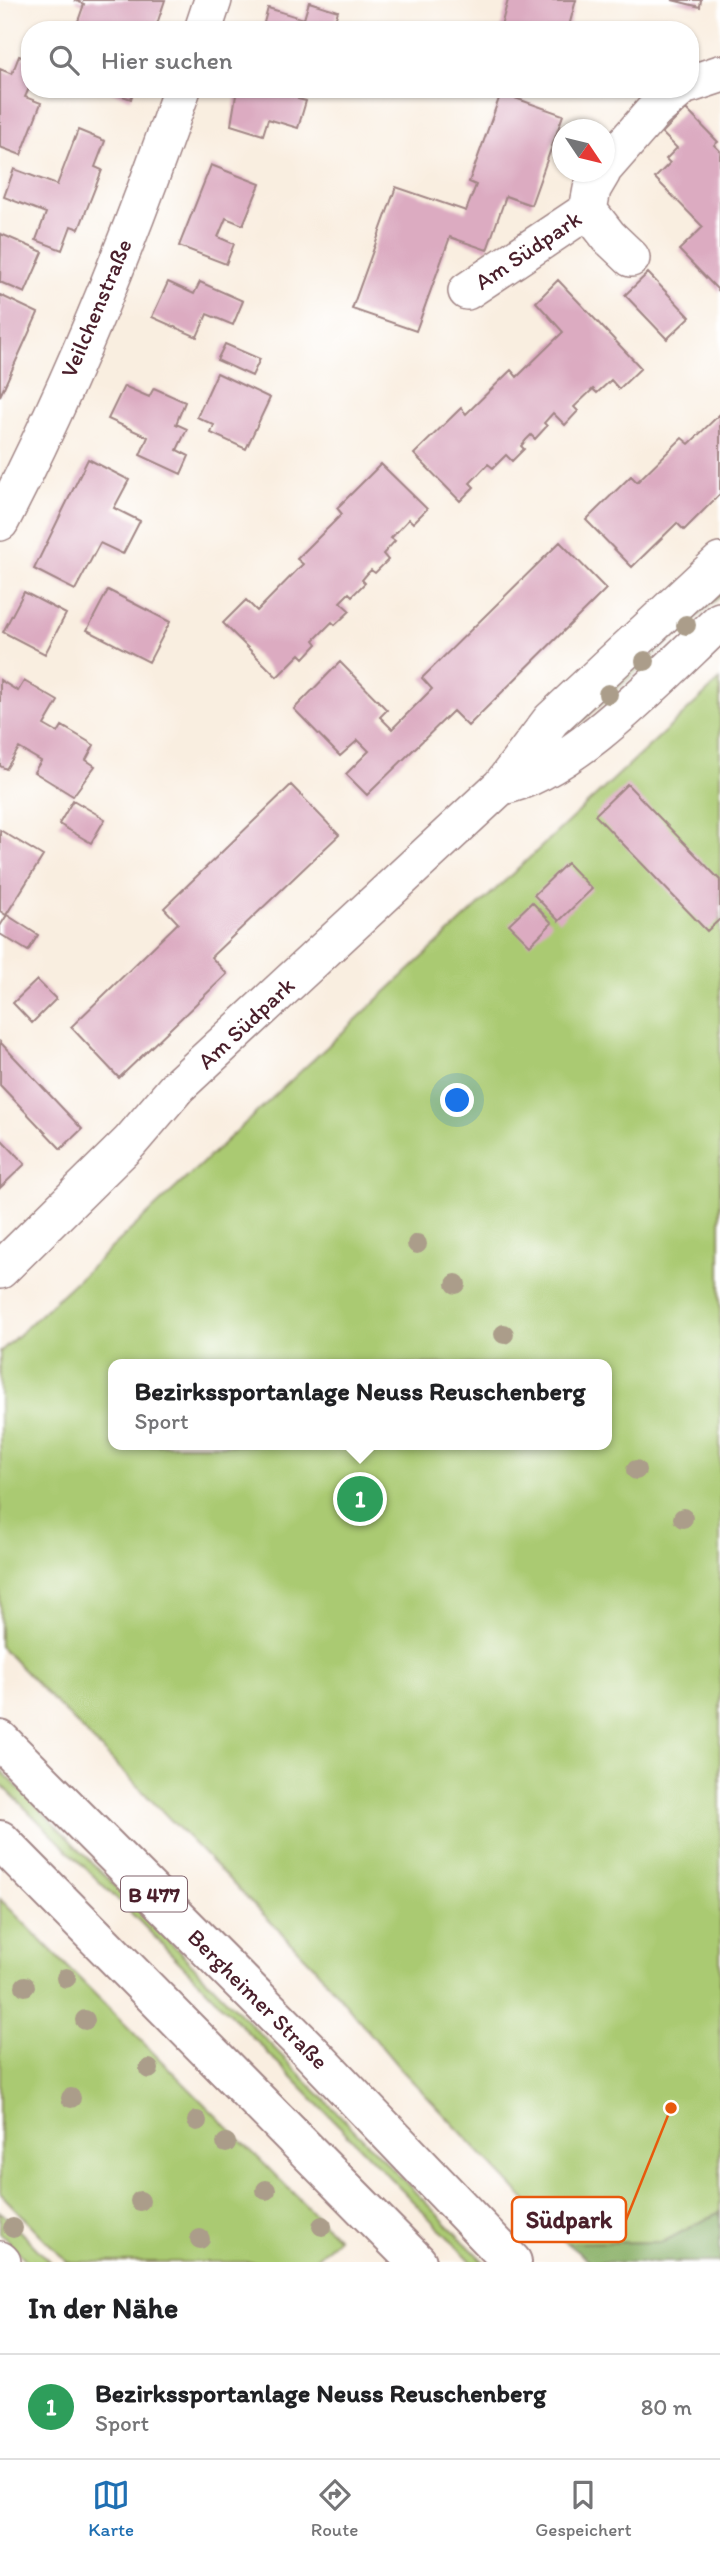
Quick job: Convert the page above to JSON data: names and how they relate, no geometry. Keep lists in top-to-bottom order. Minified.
{"streets":{"main road":["B 477","Bergheimer Straße"],"street":["Am Südpark","Veilchenstraße"]},"places":["Südpark"],"north":"bottom right","page":{"search":"Hier suchen","popup":["Bezirkssportanlage Neuss Reuschenberg","Sport"],"pins":"1","heading":"In der Nähe","list":[{"mark":"1","name":"Bezirkssportanlage Neuss Reuschenberg","note":"Sport","value":"80 m"}],"nav":["Karte","Route","Gespeichert"]}}
